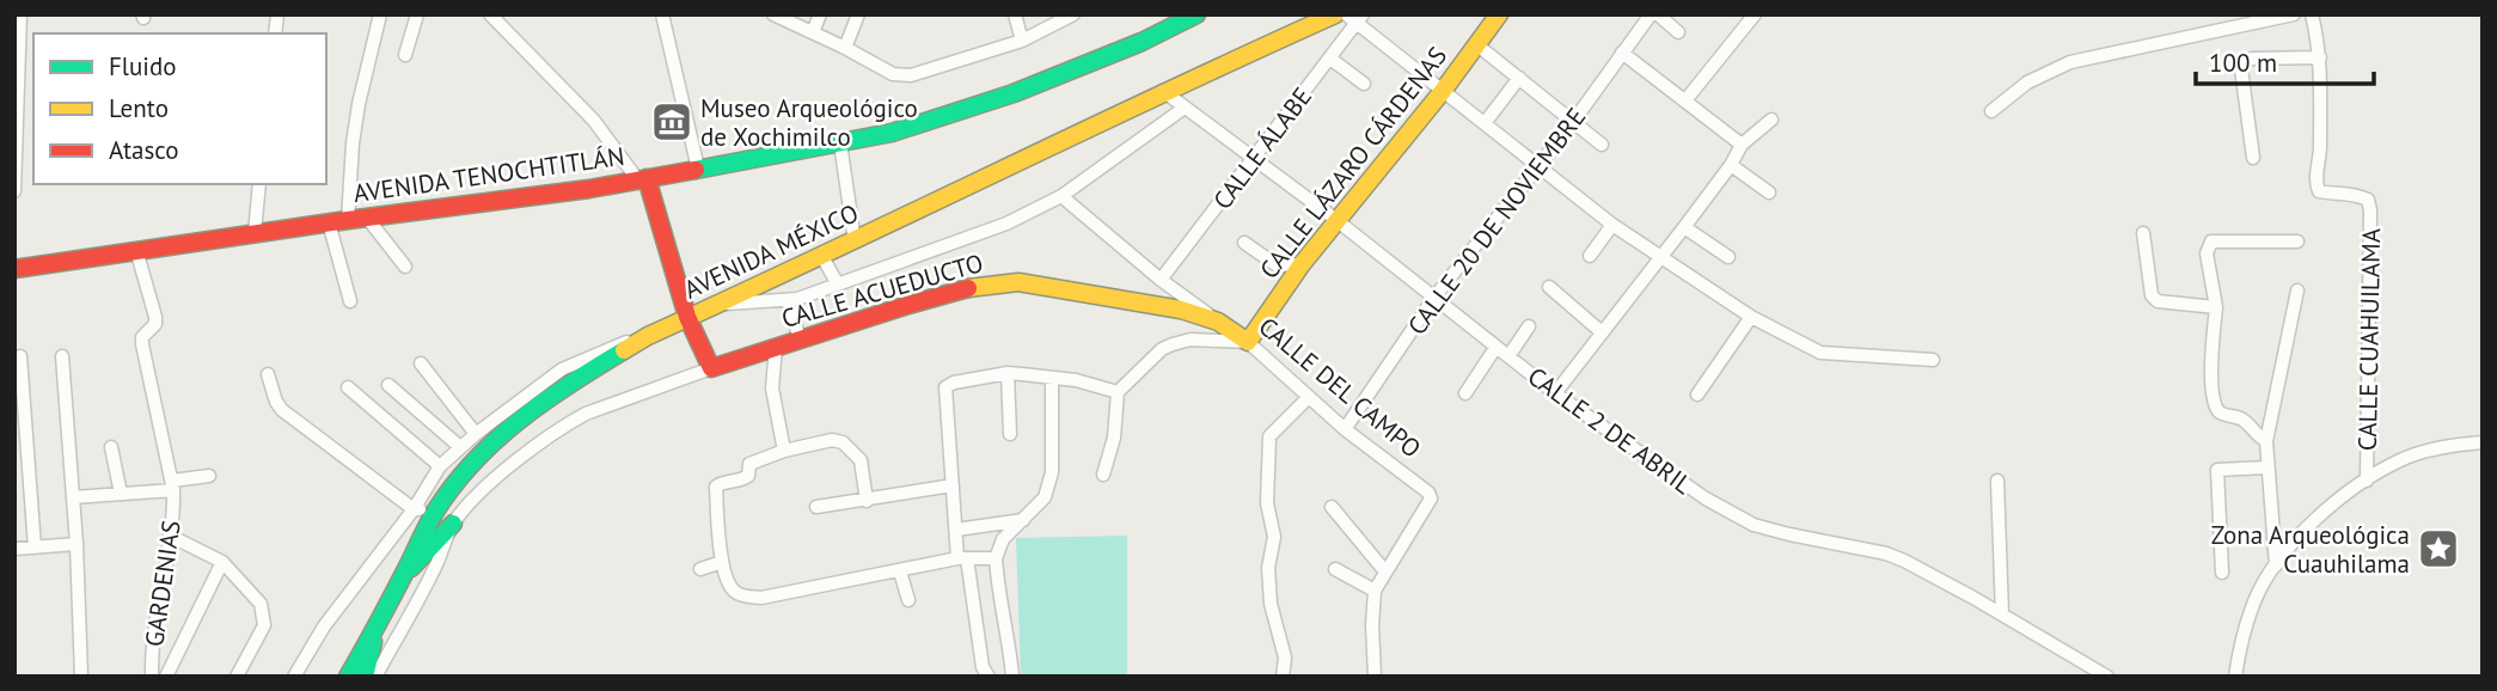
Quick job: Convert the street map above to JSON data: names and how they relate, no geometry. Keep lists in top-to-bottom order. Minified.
{"streets":{"main road":["CALLE LÁZARO CÁRDENAS","AVENIDA TENOCHTITLÁN","AVENIDA MÉXICO","CALLE ACUEDUCTO","CALLE DEL CAMPO"],"street":["CALLE ÁLABE","CALLE 20 DE NOVIEMBRE","CALLE CUAHUILAMA","CALLE 2 DE ABRIL","GARDENIAS"]},"crossings":[["CALLE ÁLABE","CALLE DEL CAMPO"],["CALLE ÁLABE","CALLE 2 DE ABRIL"],["CALLE LÁZARO CÁRDENAS","CALLE DEL CAMPO"],["CALLE LÁZARO CÁRDENAS","CALLE 2 DE ABRIL"],["AVENIDA TENOCHTITLÁN","GARDENIAS"],["CALLE 20 DE NOVIEMBRE","CALLE DEL CAMPO"],["CALLE 20 DE NOVIEMBRE","CALLE 2 DE ABRIL"],["AVENIDA MÉXICO","CALLE 2 DE ABRIL"],["CALLE ACUEDUCTO","CALLE DEL CAMPO"]],"places":{"museum":["Museo Arqueológico de Xochimilco"],"place":["Zona Arqueológica Cuauhilama"]},"legend":["Fluido","Lento","Atasco"],"scale_bar":"100 m"}
